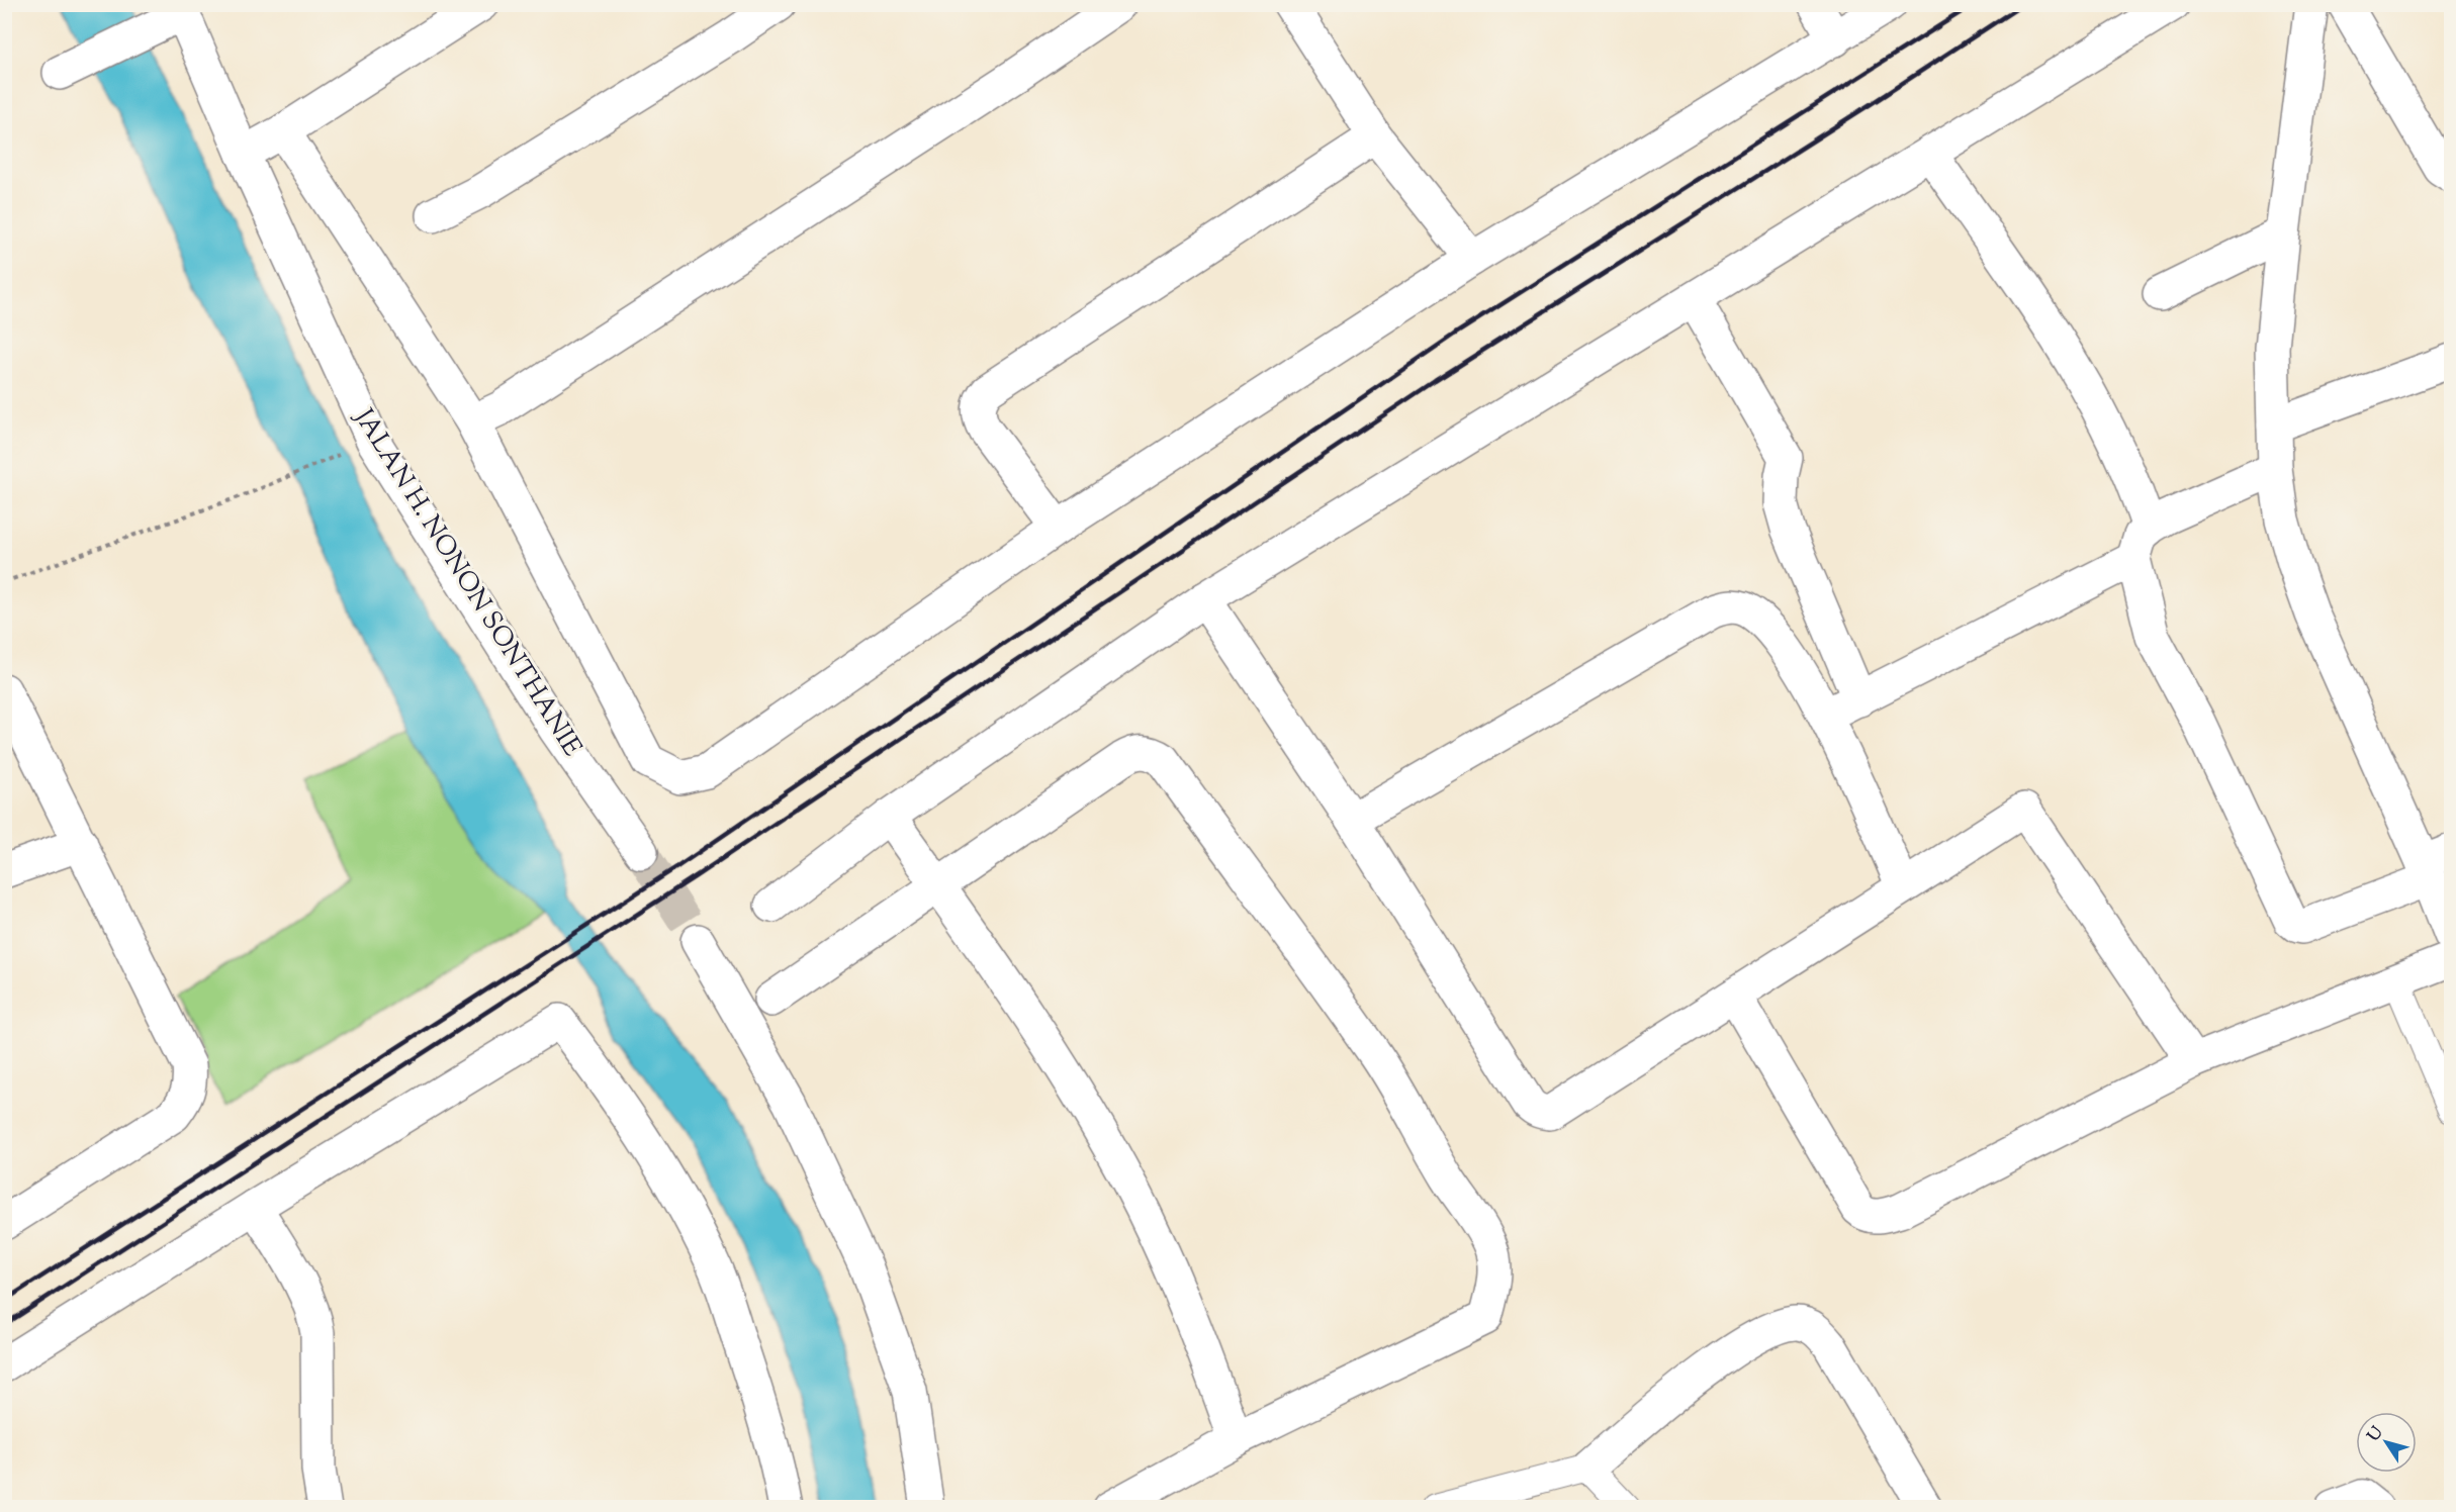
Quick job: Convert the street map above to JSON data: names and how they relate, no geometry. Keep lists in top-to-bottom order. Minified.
{"streets":{"street":["JALAN H. NONON SONTHANIE"]},"north":"top left"}
